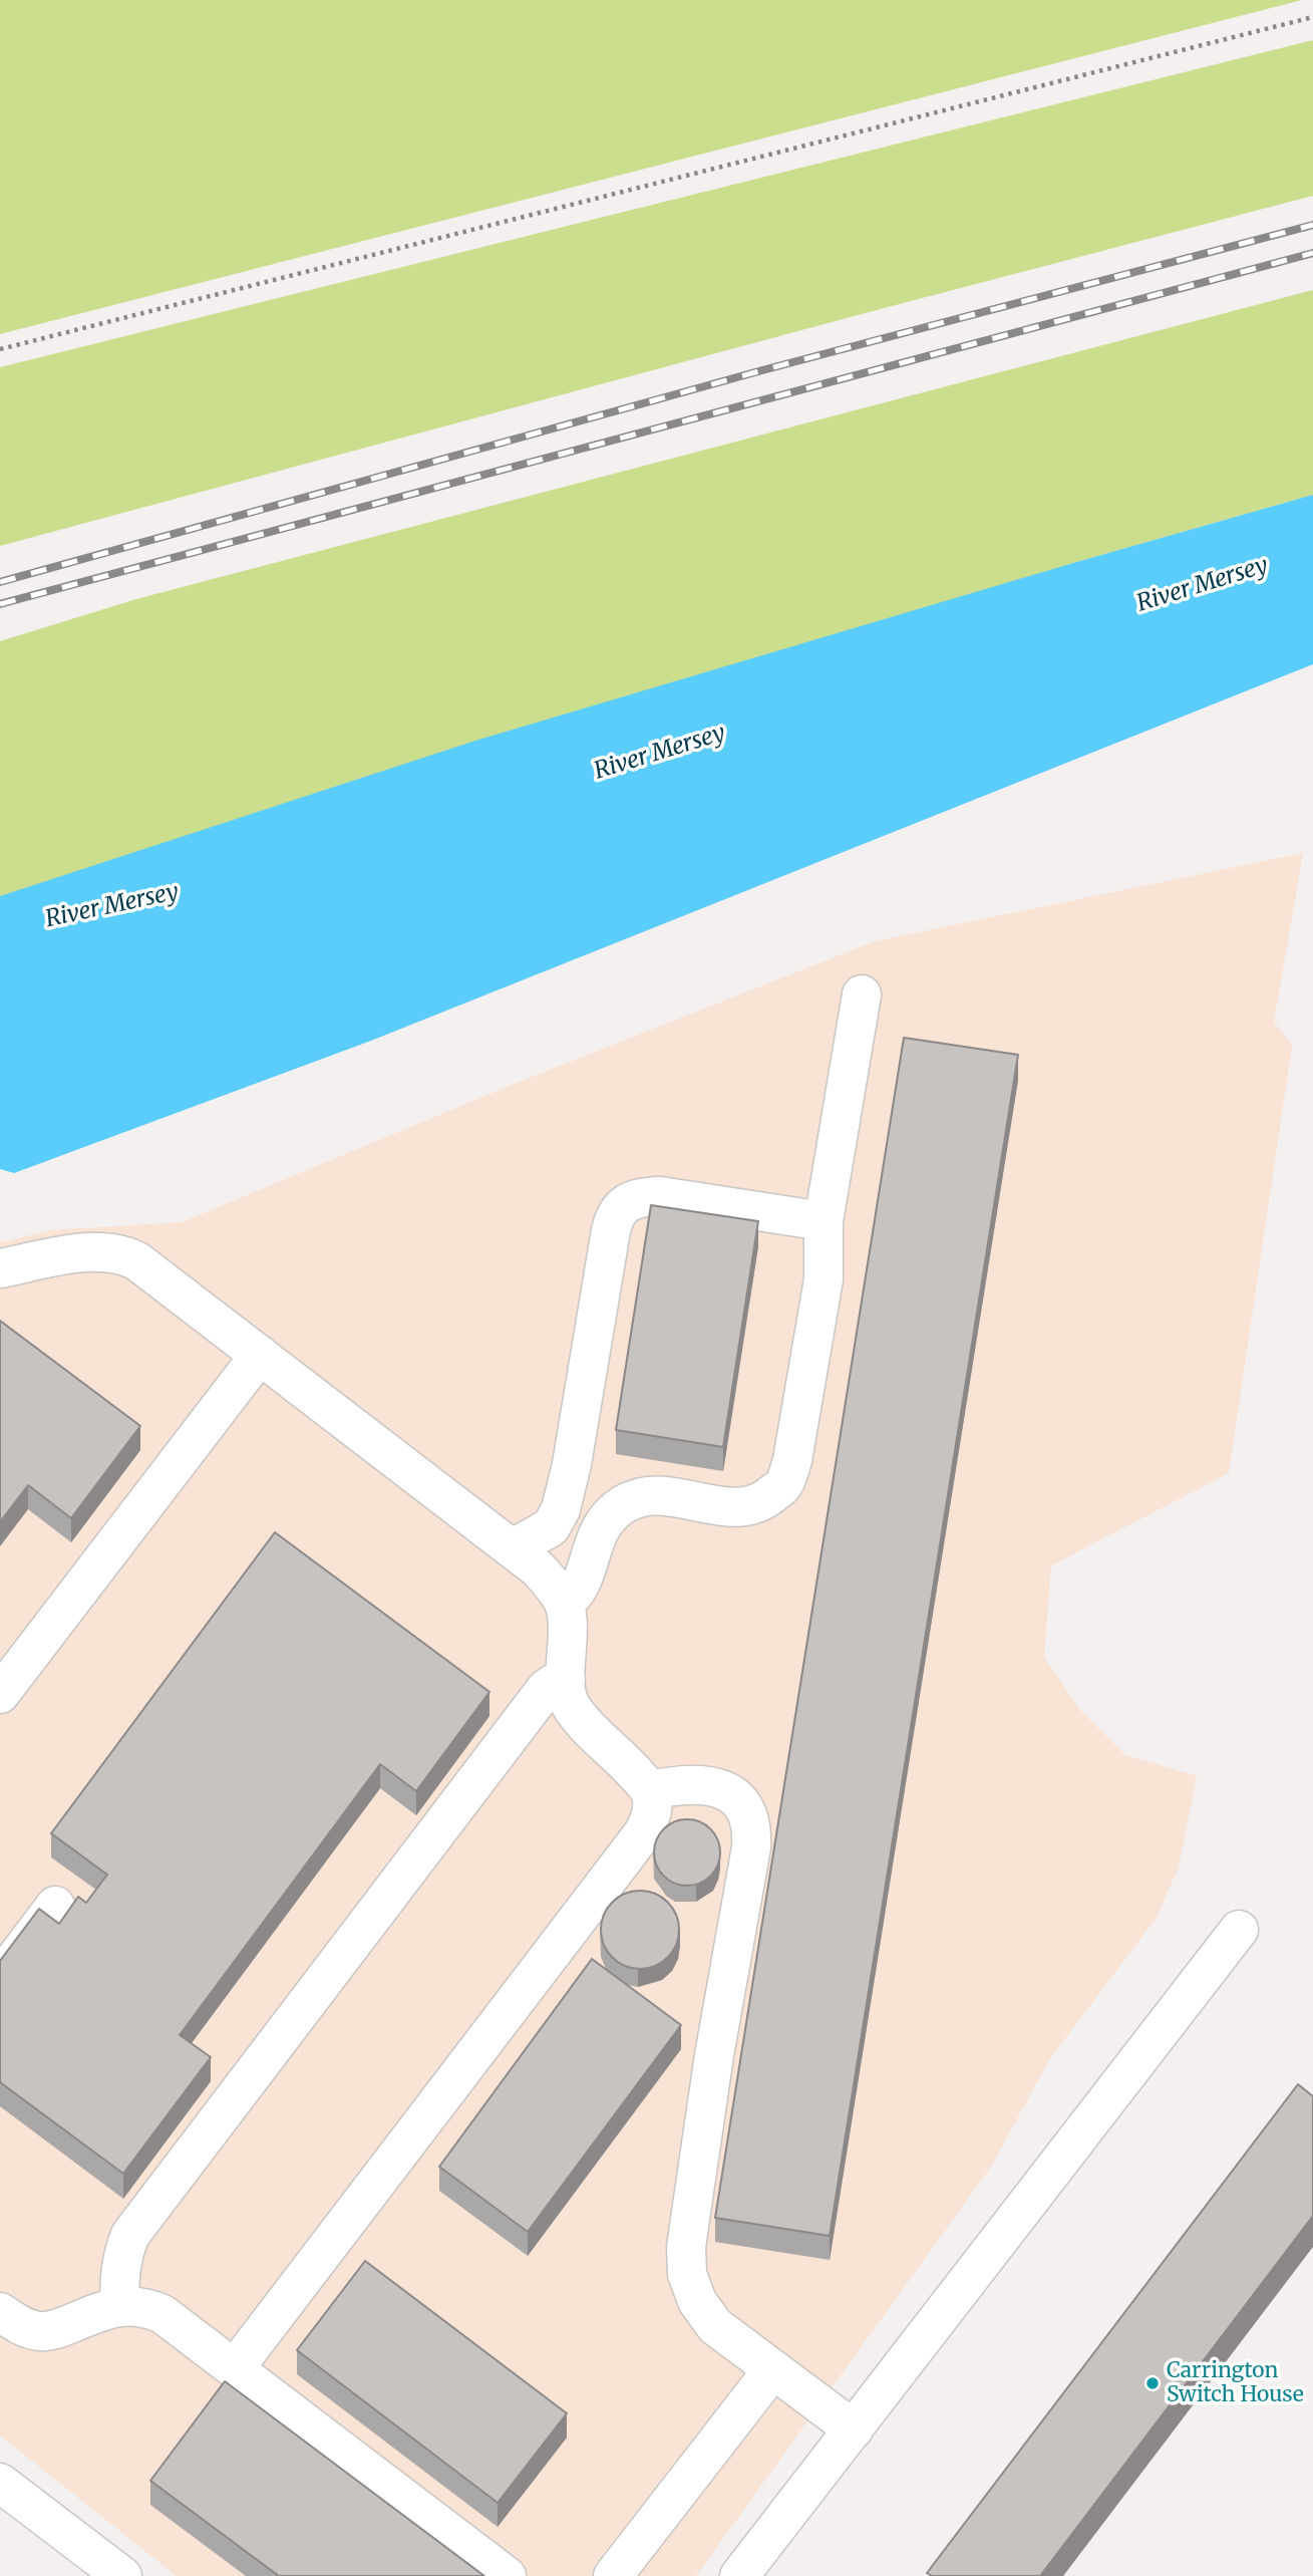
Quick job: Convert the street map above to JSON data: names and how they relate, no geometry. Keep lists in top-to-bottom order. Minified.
{"water":["River Mersey"],"places":["Carrington Switch House"]}
